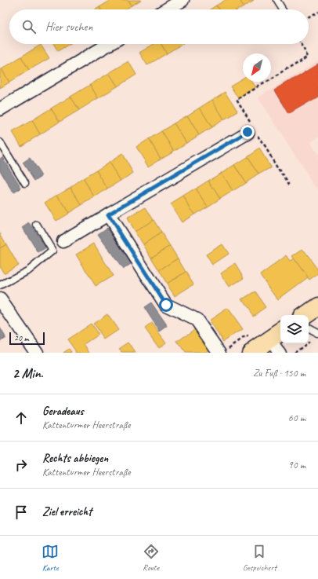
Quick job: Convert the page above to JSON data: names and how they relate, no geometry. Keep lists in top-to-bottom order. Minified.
{"scale_bar":"20 m","north":"bottom left","page":{"search":"Hier suchen","scale":"20 m","heading":["2 Min.","Zu Fuß · 150 m"],"list":[["Geradeaus","Kattenturmer Heerstraße","60 m"],["Rechts abbiegen","Kattenturmer Heerstraße","90 m"],"Ziel erreicht"],"nav":["Karte","Route","Gespeichert"]}}
